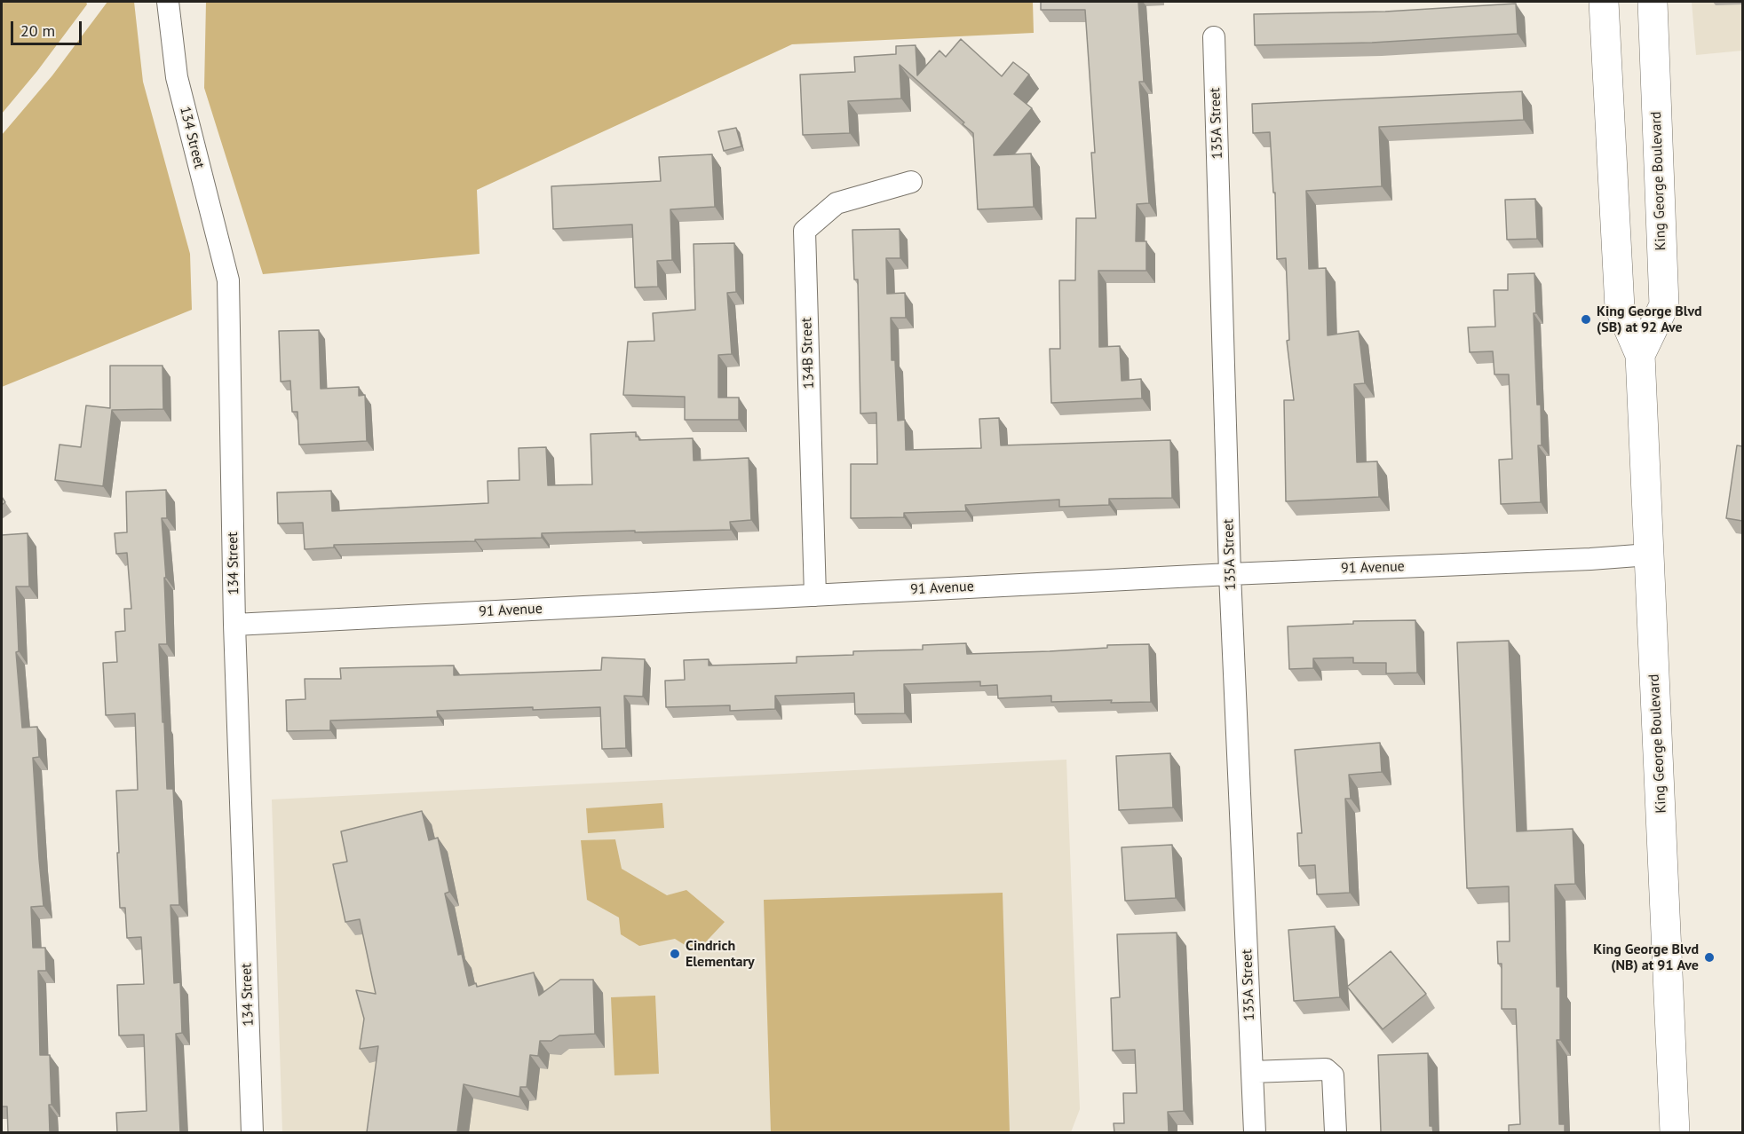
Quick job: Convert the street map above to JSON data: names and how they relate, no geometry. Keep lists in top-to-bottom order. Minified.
{"streets":{"main road":["King George Boulevard"],"street":["135A Street","134 Street","134B Street","91 Avenue"]},"crossings":[["135A Street","91 Avenue"],["134 Street","91 Avenue"],["King George Boulevard","91 Avenue"],["134B Street","91 Avenue"]],"places":["King George Blvd (SB) at 92 Ave","Cindrich Elementary","King George Blvd (NB) at 91 Ave"],"scale_bar":"20 m"}
